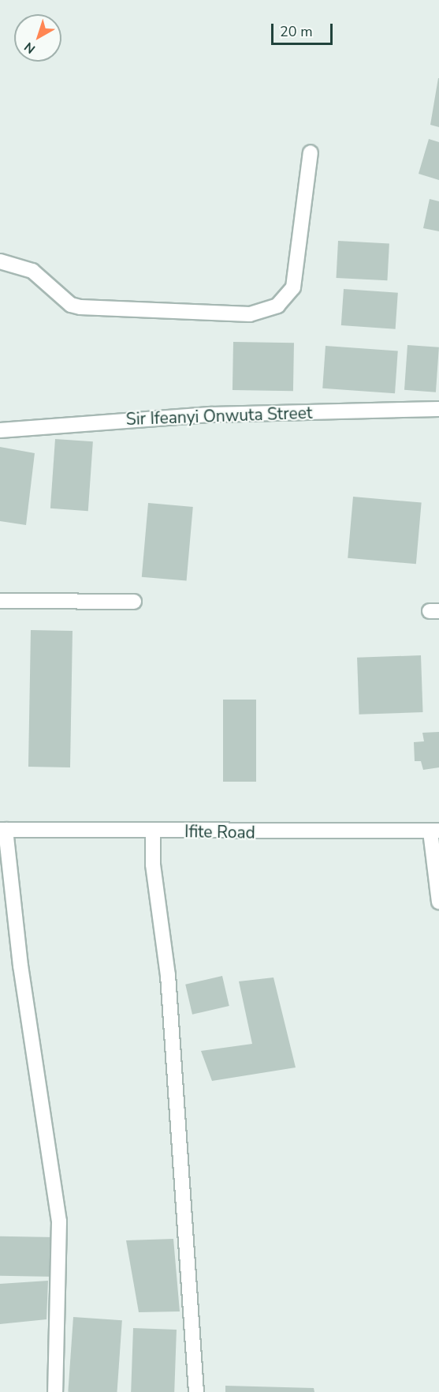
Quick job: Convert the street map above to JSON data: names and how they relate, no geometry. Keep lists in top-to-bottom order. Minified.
{"streets":{"street":["Sir Ifeanyi Onwuta Street","Ifite Road"]},"scale_bar":"20 m","north":"bottom left"}
